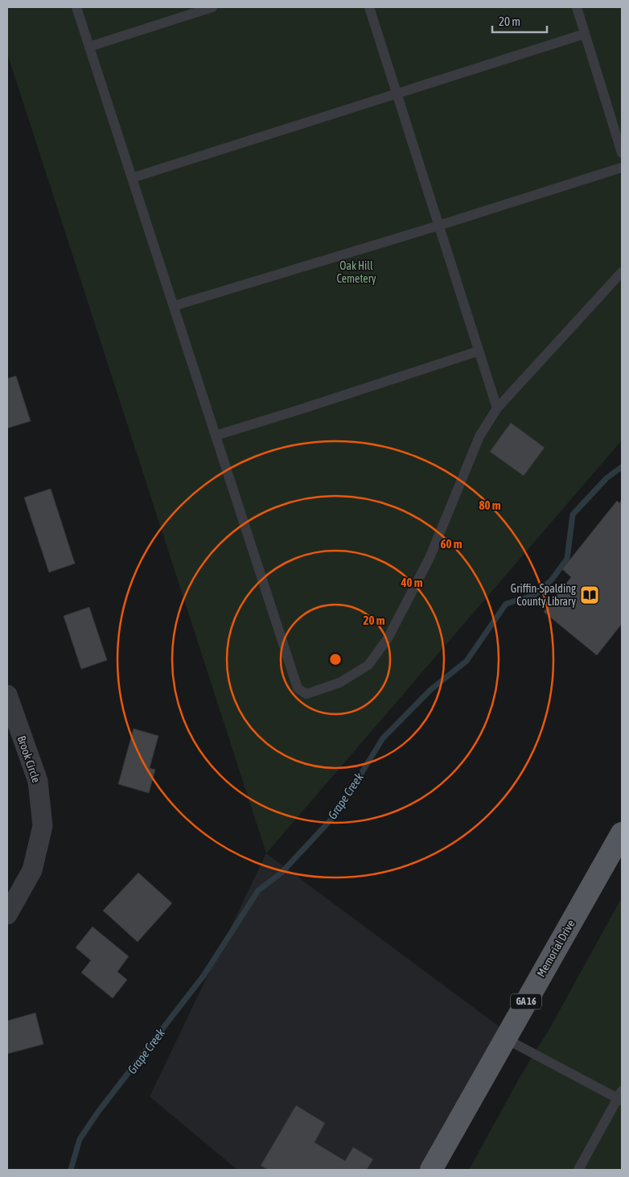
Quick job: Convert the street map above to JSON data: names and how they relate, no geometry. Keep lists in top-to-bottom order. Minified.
{"streets":{"main road":["Memorial Drive","GA 16"],"street":["Brook Circle"]},"water":["Grape Creek"],"parks":["Oak Hill Cemetery"],"places":{"library":["Griffin-Spalding County Library"]},"scale_bar":"20 m","rings":["80 m","60 m","40 m","20 m"]}
